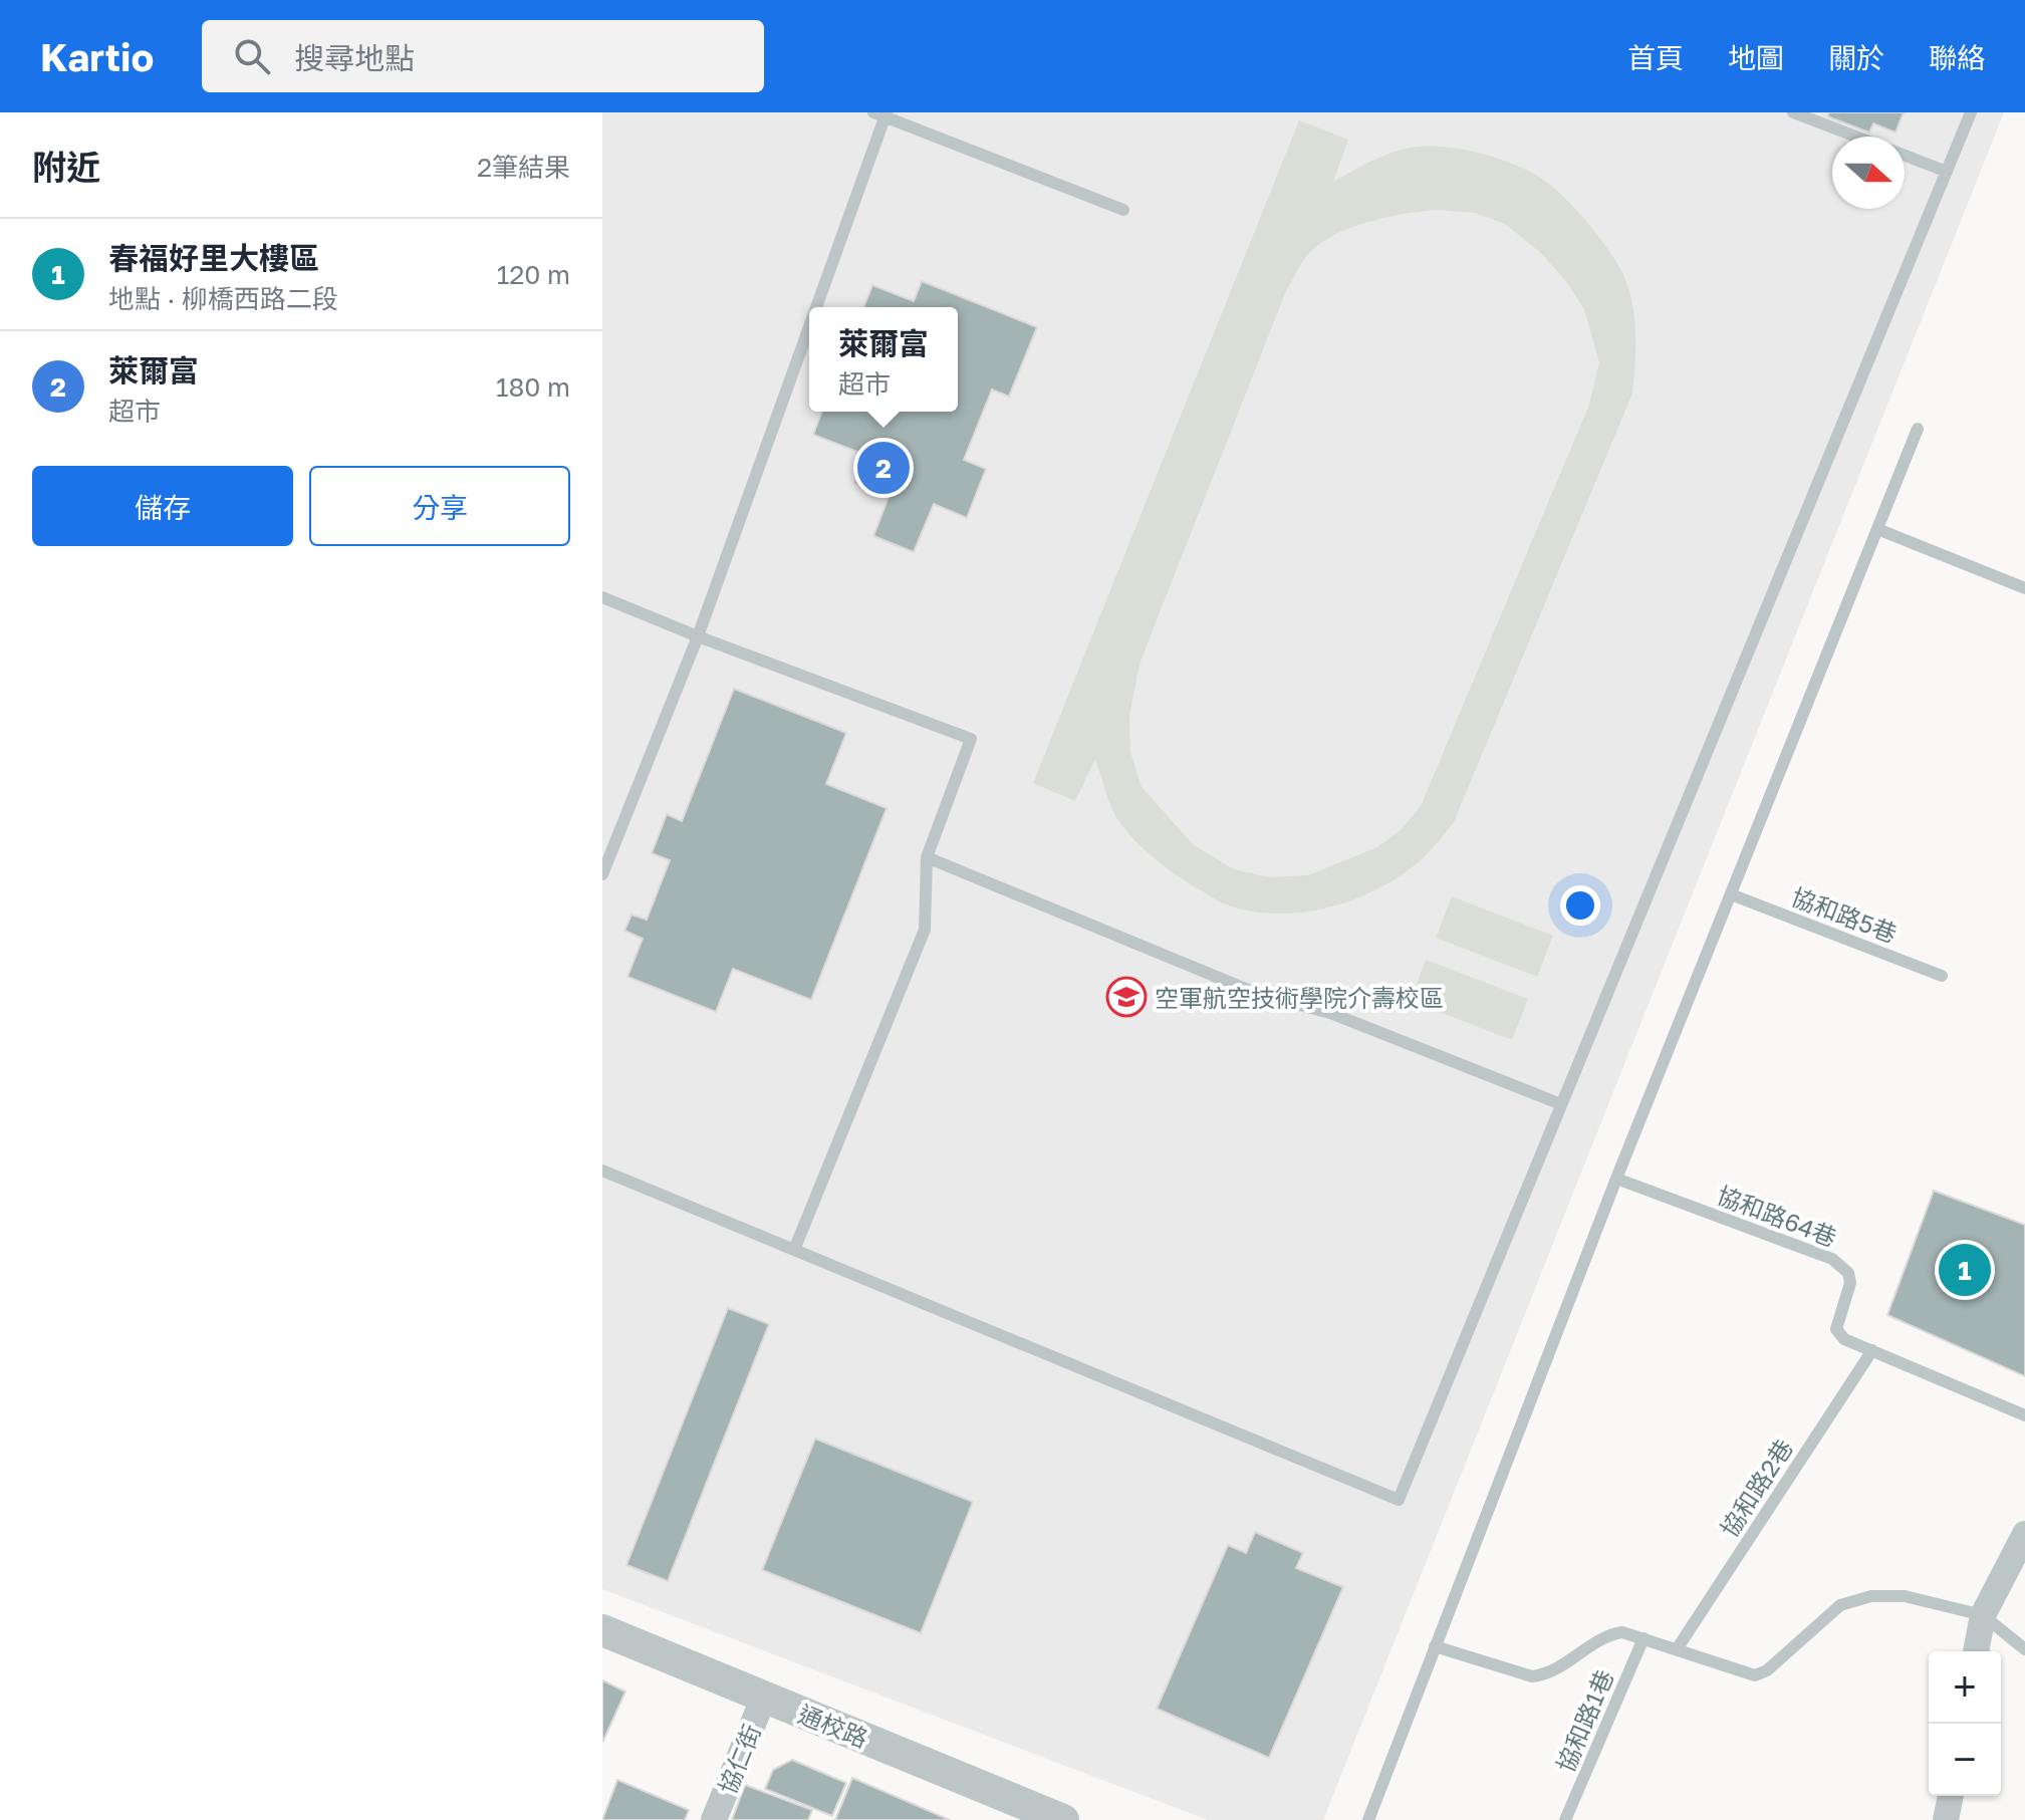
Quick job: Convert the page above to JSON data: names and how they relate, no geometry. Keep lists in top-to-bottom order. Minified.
{"streets":{"street":["通校路","協仁街"],"lane":["協和路5巷","協和路64巷","協和路2巷","協和路1巷"]},"crossings":[["協和路64巷","協和路2巷"],["通校路","協仁街"]],"places":{"school or university":["空軍航空技術學院介壽校區"]},"north":"right","page":{"header":"Kartio","search":"搜尋地點","nav":["首頁","地圖","關於","聯絡"],"heading":["附近","2筆結果"],"list":[{"mark":"1","name":"春福好里大樓區","note":"地點 · 柳橋西路二段","value":"120 m"},{"mark":"2","name":"萊爾富","note":"超市","value":"180 m"}],"popup":["萊爾富","超市"],"pins":["2","1"],"buttons":["儲存","分享"],"map_buttons":["+","−"]}}
